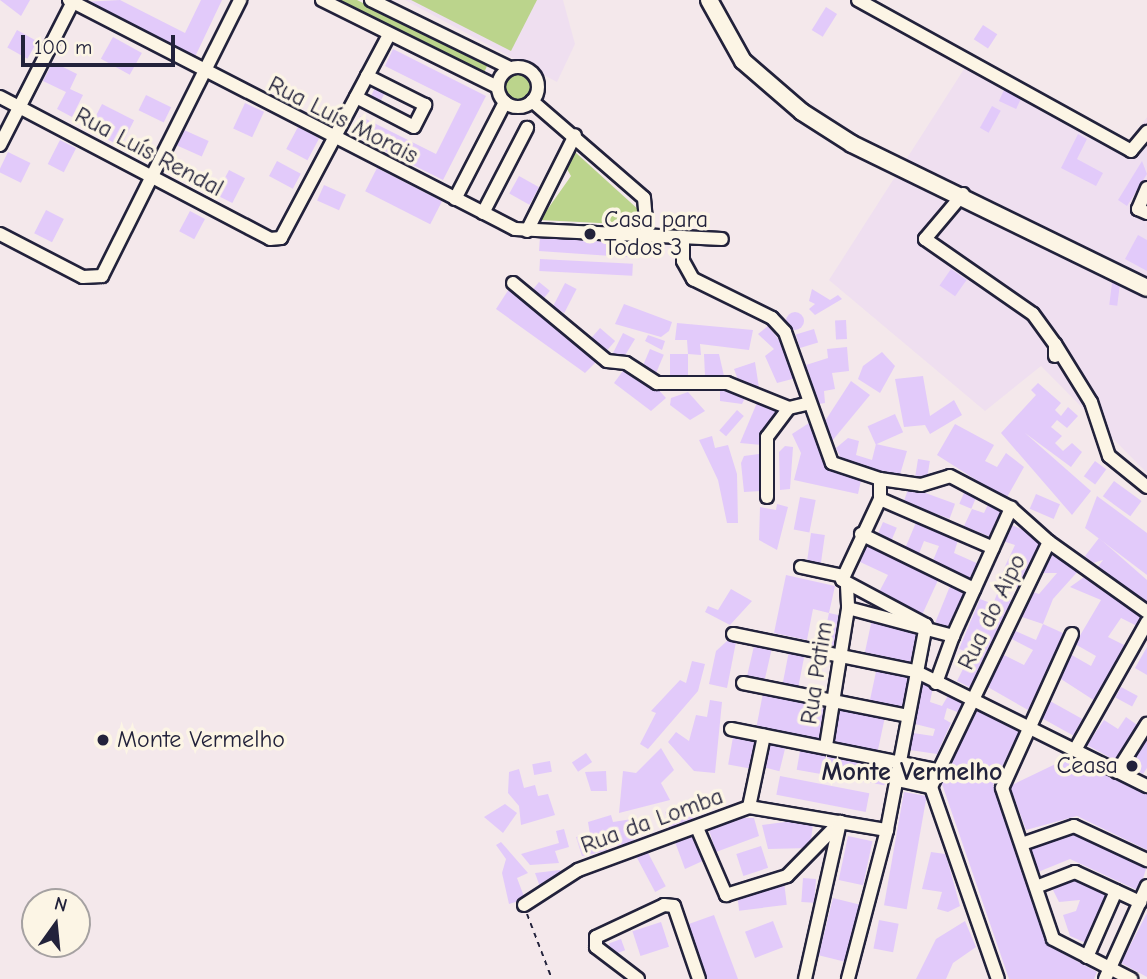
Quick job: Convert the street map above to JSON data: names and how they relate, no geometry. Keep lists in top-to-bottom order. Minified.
{"streets":{"street":["Rua Luís Morais","Rua Luís Rendal","Rua do Aipo","Rua Patim","Rua da Lomba"]},"crossings":[["Rua Luís Morais","Rua Luís Rendal"]],"districts":["Monte Vermelho"],"places":["Casa para Todos 3","Monte Vermelho","Ceasa"],"scale_bar":"100 m","north":"top"}
